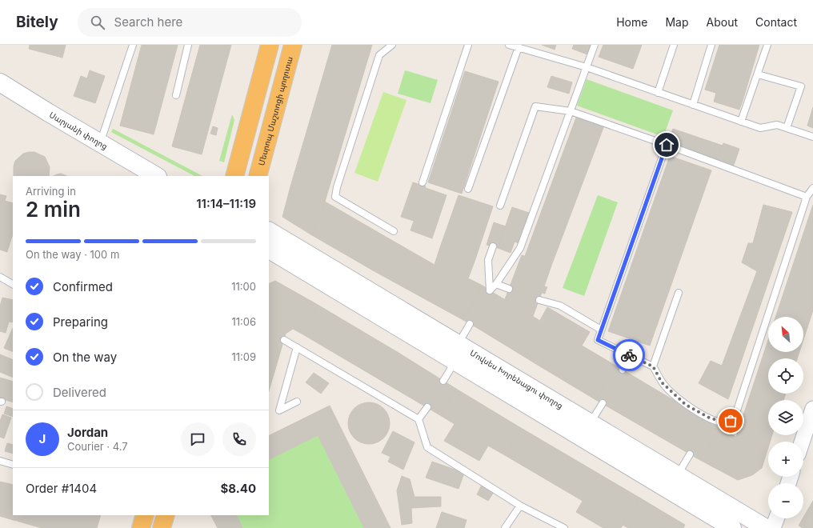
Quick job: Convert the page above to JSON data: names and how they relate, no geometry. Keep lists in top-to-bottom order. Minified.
{"streets":{"highway":["Մեսրոպ Մաշտոցի պողոտա"],"main road":["Սարյանի փողոց","Մովսես Խորենացու փողոց"]},"north":"top left","page":{"header":"Bitely","search":"Search here","nav":["Home","Map","About","Contact"],"heading":["2 min","Arriving in","11:14–11:19"],"panel":["Jordan","Courier · 4.7","Order #1404","$8.40"],"bar":"On the way · 100 m","list":[["Confirmed","11:00"],["Preparing","11:06"],["On the way","11:09"],"Delivered"],"map_buttons":["+","−"],"round":"J"}}
